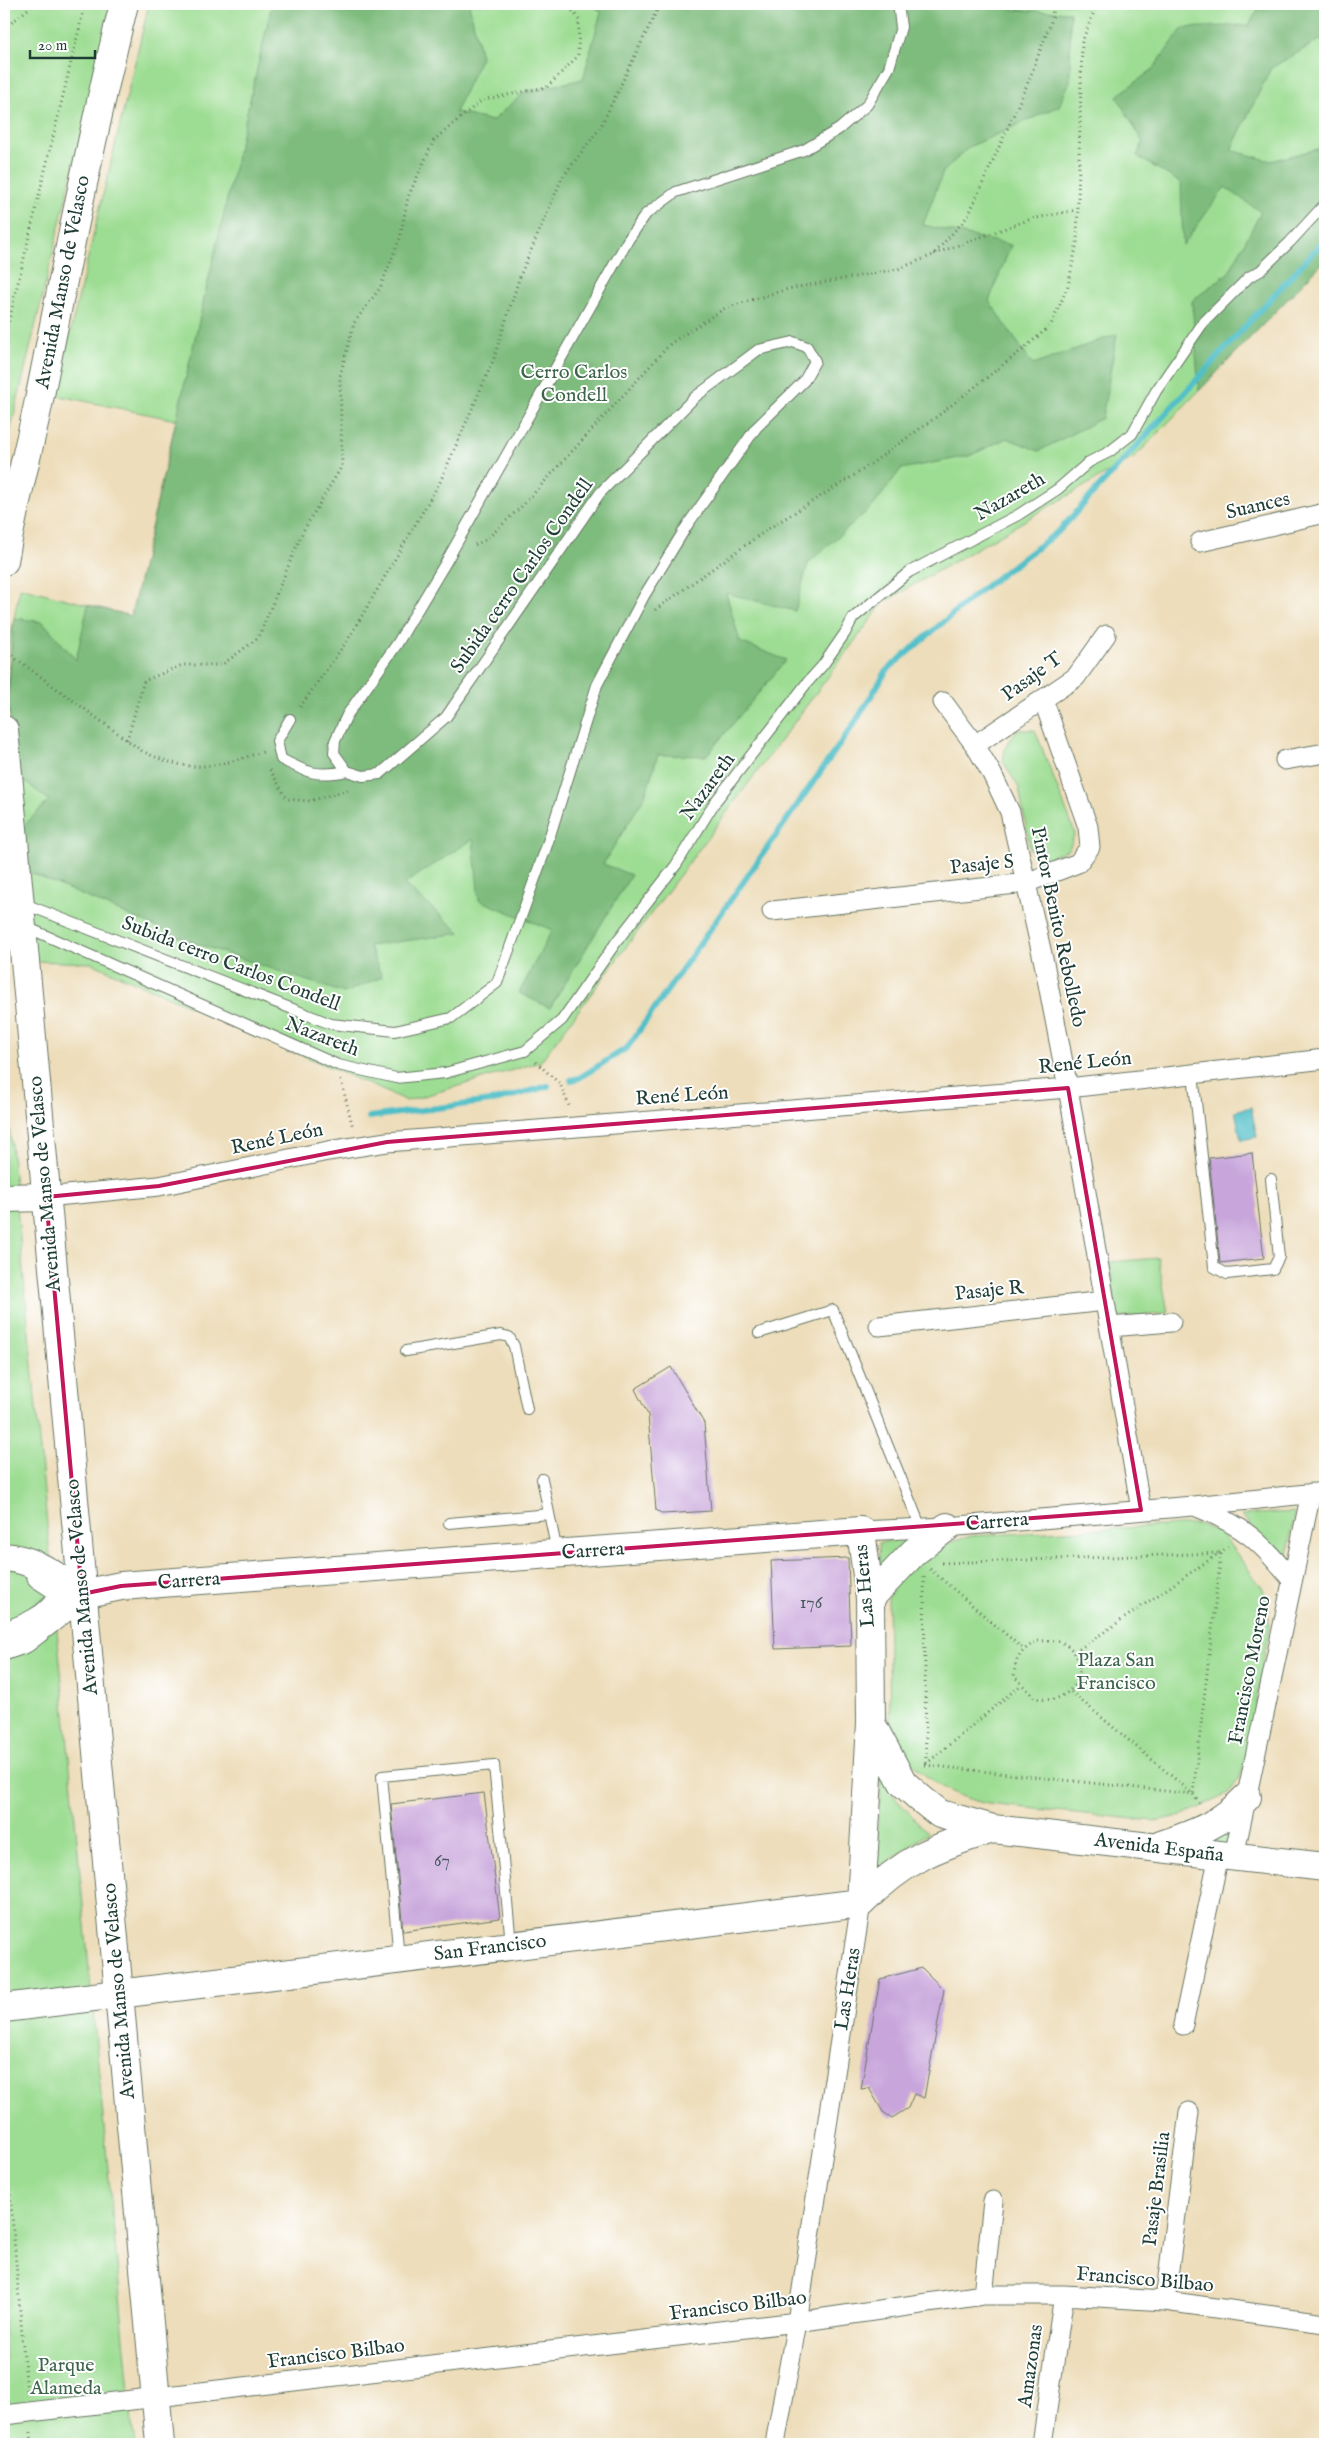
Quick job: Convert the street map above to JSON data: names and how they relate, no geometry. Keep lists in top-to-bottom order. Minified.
{"streets":{"main road":["Avenida Manso de Velasco","Carrera","Las Heras","Avenida España","San Francisco"],"street":["Suances","Pasaje T","Pasaje S","Pintor Benito Rebolledo","René León","Pasaje R","Francisco Moreno","Pasaje Brasilia","Francisco Bilbao","Amazonas"],"lane":["Nazareth","Subida cerro Carlos Condell"]},"crossings":[["Avenida Manso de Velasco","Nazareth"],["Avenida Manso de Velasco","Subida cerro Carlos Condell"],["Avenida Manso de Velasco","René León"],["Avenida Manso de Velasco","Carrera"],["Avenida Manso de Velasco","San Francisco"],["Avenida Manso de Velasco","Francisco Bilbao"],["Nazareth","Subida cerro Carlos Condell"],["Pasaje T","Pasaje S"],["Pasaje T","Pintor Benito Rebolledo"],["Pasaje S","Pintor Benito Rebolledo"],["Pintor Benito Rebolledo","René León"],["Pintor Benito Rebolledo","Pasaje R"],["Pintor Benito Rebolledo","Carrera"],["Carrera","Las Heras"],["Carrera","Francisco Moreno"],["Las Heras","Avenida España"],["Las Heras","San Francisco"],["Las Heras","Francisco Bilbao"],["Francisco Moreno","Avenida España"],["Avenida España","San Francisco"],["Pasaje Brasilia","Francisco Bilbao"],["Francisco Bilbao","Amazonas"]],"parks":["Cerro Carlos Condell","Plaza San Francisco","Parque Alameda"],"house_numbers":["176","67"],"scale_bar":"20 m"}
